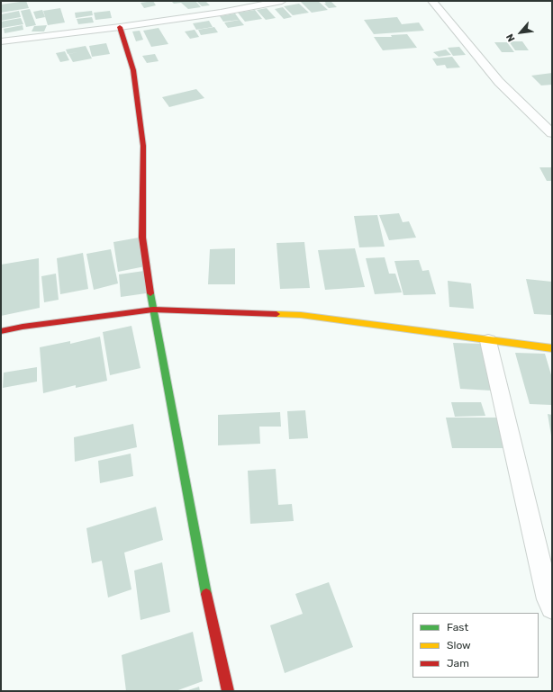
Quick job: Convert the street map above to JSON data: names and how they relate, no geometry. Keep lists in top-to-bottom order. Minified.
{"legend":["Fast","Slow","Jam"],"north":"bottom left"}
